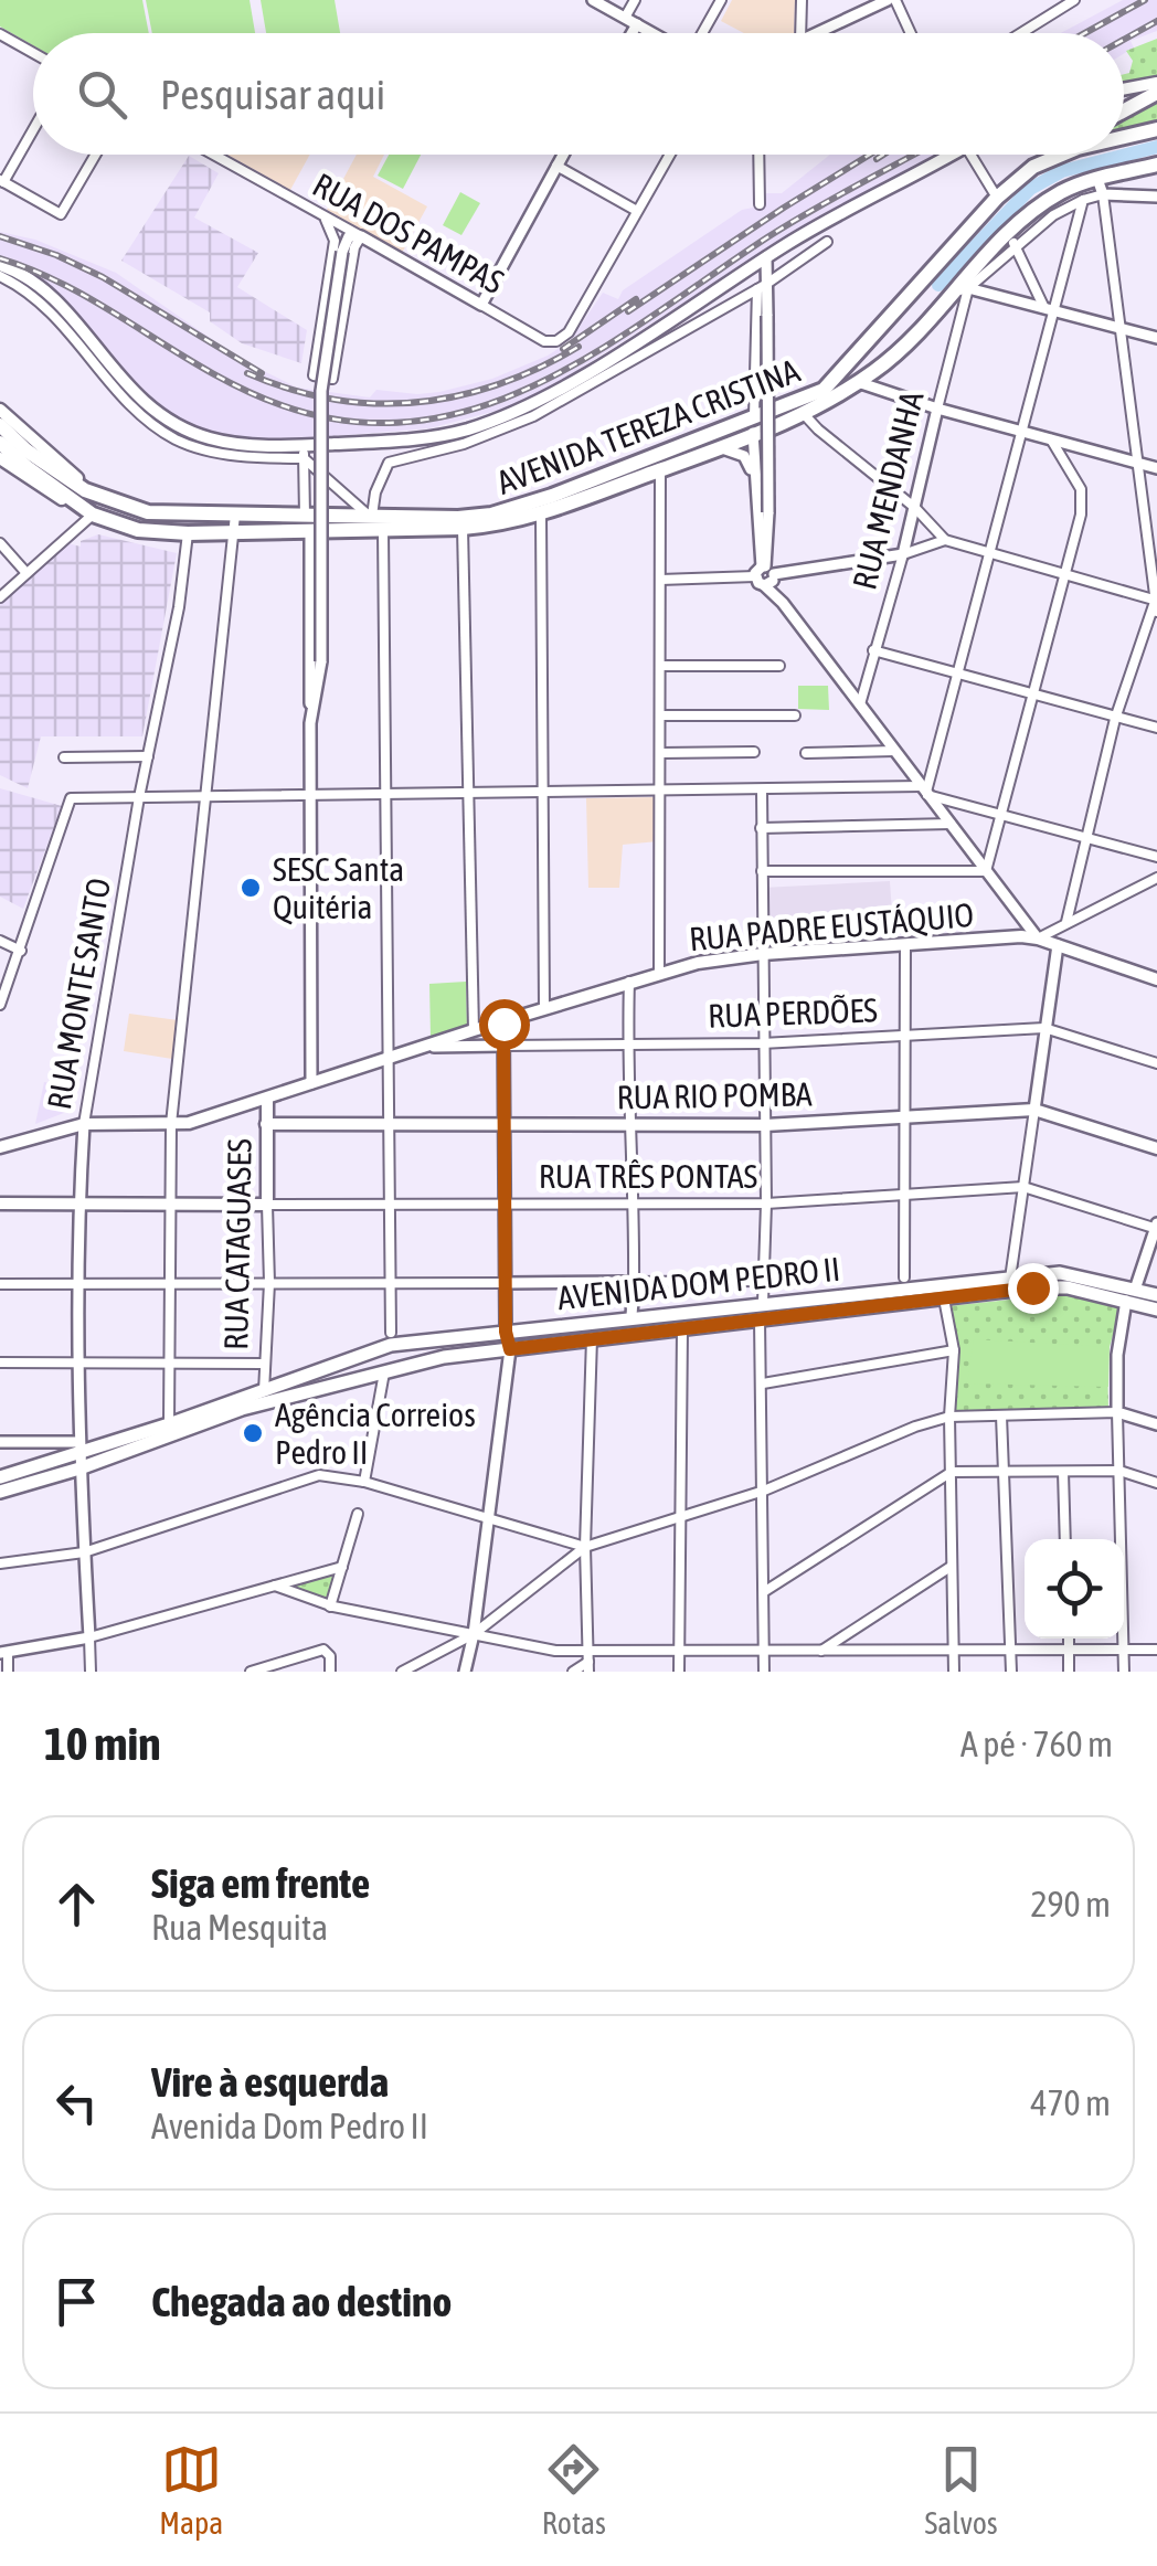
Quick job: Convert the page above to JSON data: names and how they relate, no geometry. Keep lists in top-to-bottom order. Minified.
{"streets":{"highway":["AVENIDA TEREZA CRISTINA"],"main road":["RUA PADRE EUSTÁQUIO","RUA RIO POMBA","RUA TRÊS PONTAS","RUA CATAGUASES","AVENIDA DOM PEDRO II"],"street":["RUA DOS PAMPAS","RUA MENDANHA","RUA MONTE SANTO","RUA PERDÕES"]},"crossings":[["AVENIDA TEREZA CRISTINA","RUA MENDANHA"],["AVENIDA TEREZA CRISTINA","RUA MONTE SANTO"],["RUA PADRE EUSTÁQUIO","RUA MONTE SANTO"],["RUA PADRE EUSTÁQUIO","RUA PERDÕES"],["RUA PADRE EUSTÁQUIO","RUA CATAGUASES"],["RUA MONTE SANTO","RUA TRÊS PONTAS"],["RUA MONTE SANTO","AVENIDA DOM PEDRO II"],["RUA RIO POMBA","RUA CATAGUASES"],["RUA TRÊS PONTAS","RUA CATAGUASES"],["RUA CATAGUASES","AVENIDA DOM PEDRO II"]],"places":["SESC Santa Quitéria","Agência Correios Pedro II"],"page":{"search":"Pesquisar aqui","heading":["10 min","A pé · 760 m"],"list":[["Siga em frente","Rua Mesquita","290 m"],["Vire à esquerda","Avenida Dom Pedro II","470 m"],"Chegada ao destino"],"nav":["Mapa","Rotas","Salvos"]}}
